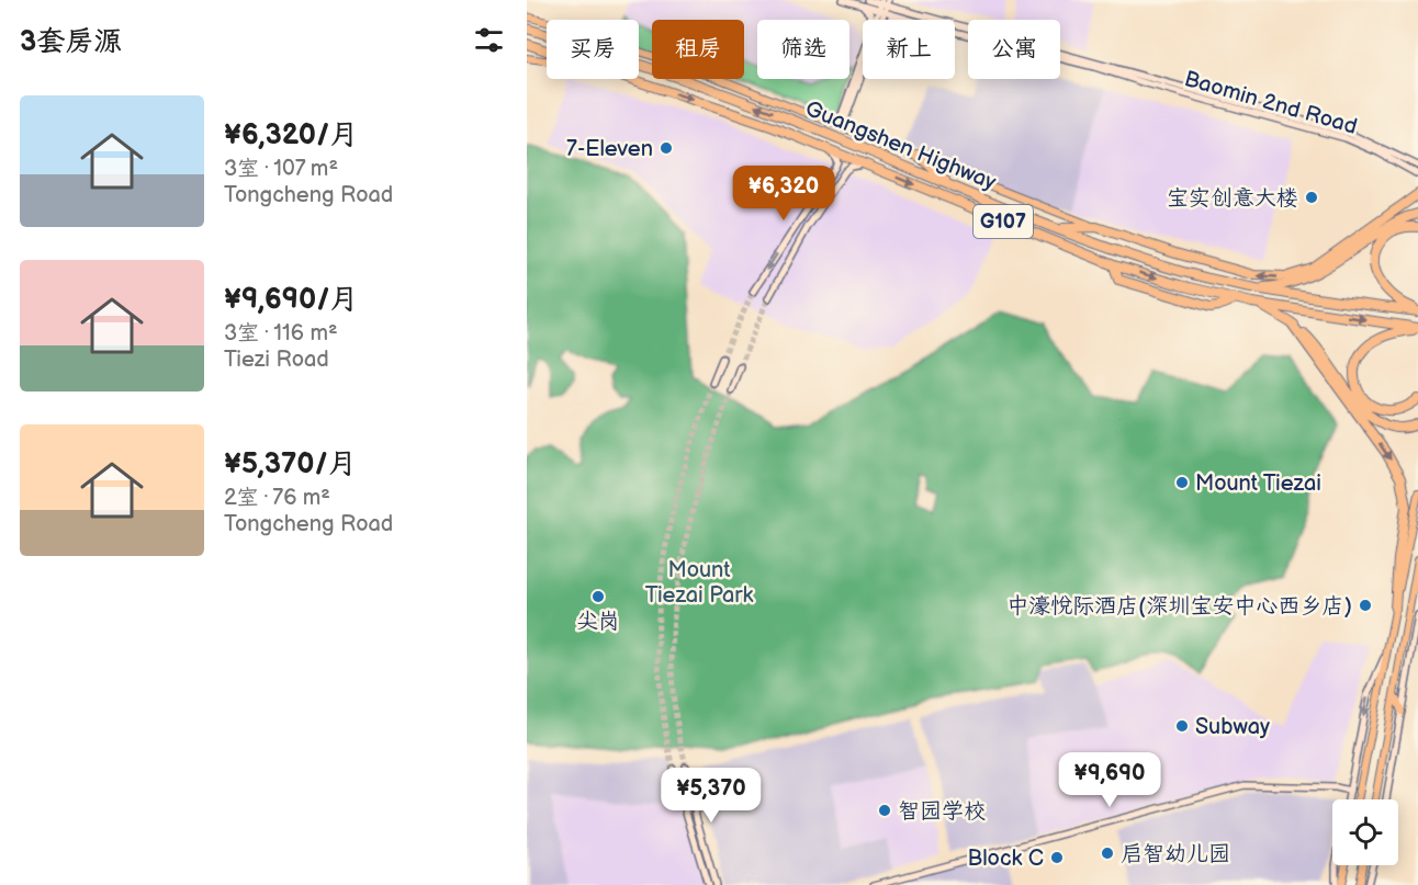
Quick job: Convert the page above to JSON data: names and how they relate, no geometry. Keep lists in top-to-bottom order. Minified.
{"streets":{"highway":["Guangshen Highway","G107"],"street":["Baomin 2nd Road"]},"parks":["Mount Tiezai Park"],"places":["7-Eleven","宝实创意大楼","Mount Tiezai","尖岗","中濠悦际酒店(深圳宝安中心西乡店)","Subway","智园学校","启智幼儿园","Block C"],"page":{"heading":"3套房源","chip":["买房","租房","筛选","新上","公寓"],"list":[{"name":"¥6,320/月","note":"3室 · 107 m² · Tongcheng Road"},{"name":"¥9,690/月","note":"3室 · 116 m² · Tiezi Road"},{"name":"¥5,370/月","note":"2室 · 76 m² · Tongcheng Road"}],"price":["¥6,320","¥9,690","¥5,370"]}}
